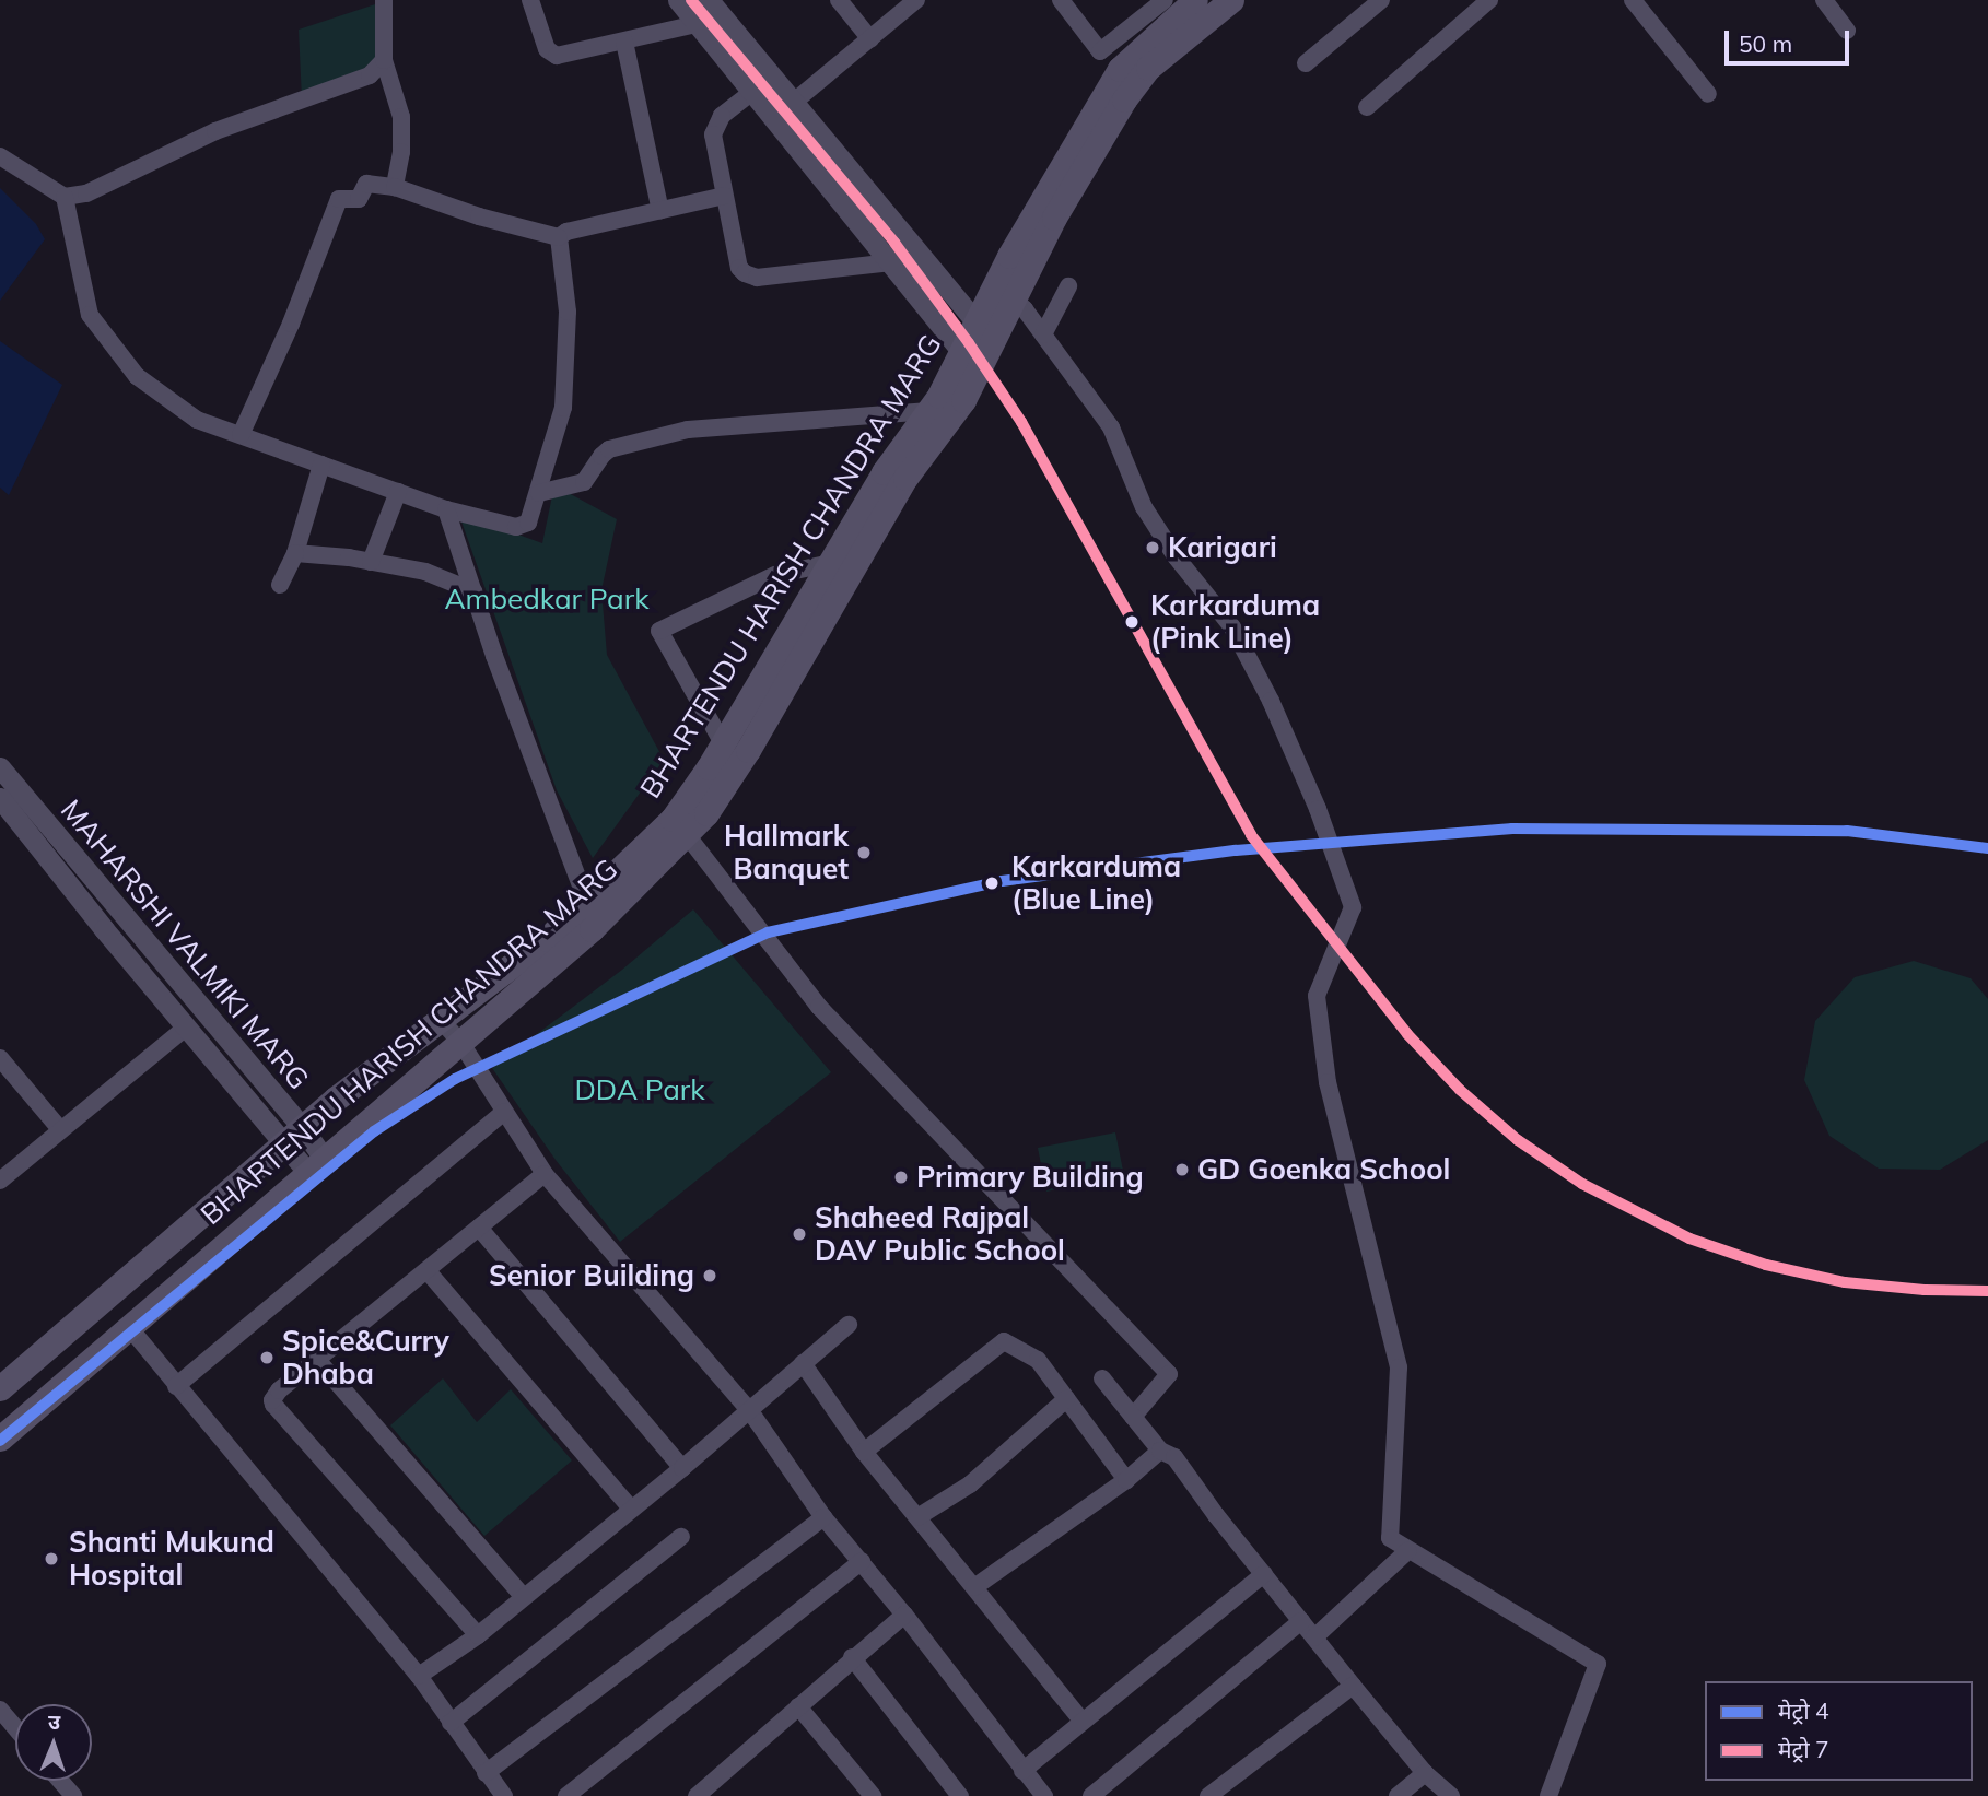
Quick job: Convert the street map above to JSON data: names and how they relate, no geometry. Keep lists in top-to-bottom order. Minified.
{"streets":{"main road":["BHARTENDU HARISH CHANDRA MARG"],"street":["MAHARSHI VALMIKI MARG"]},"crossings":[["BHARTENDU HARISH CHANDRA MARG","MAHARSHI VALMIKI MARG"]],"parks":["Ambedkar Park","DDA Park"],"places":["Karigari","Karkarduma (Pink Line)","Hallmark Banquet","Karkarduma (Blue Line)","GD Goenka School","Primary Building","Shaheed Rajpal DAV Public School","Senior Building","Spice&Curry Dhaba","Shanti Mukund Hospital"],"lines":["metro line 7","metro line 4"],"legend":["मेट्रो 4","मेट्रो 7"],"scale_bar":"50 m","north":"top"}
